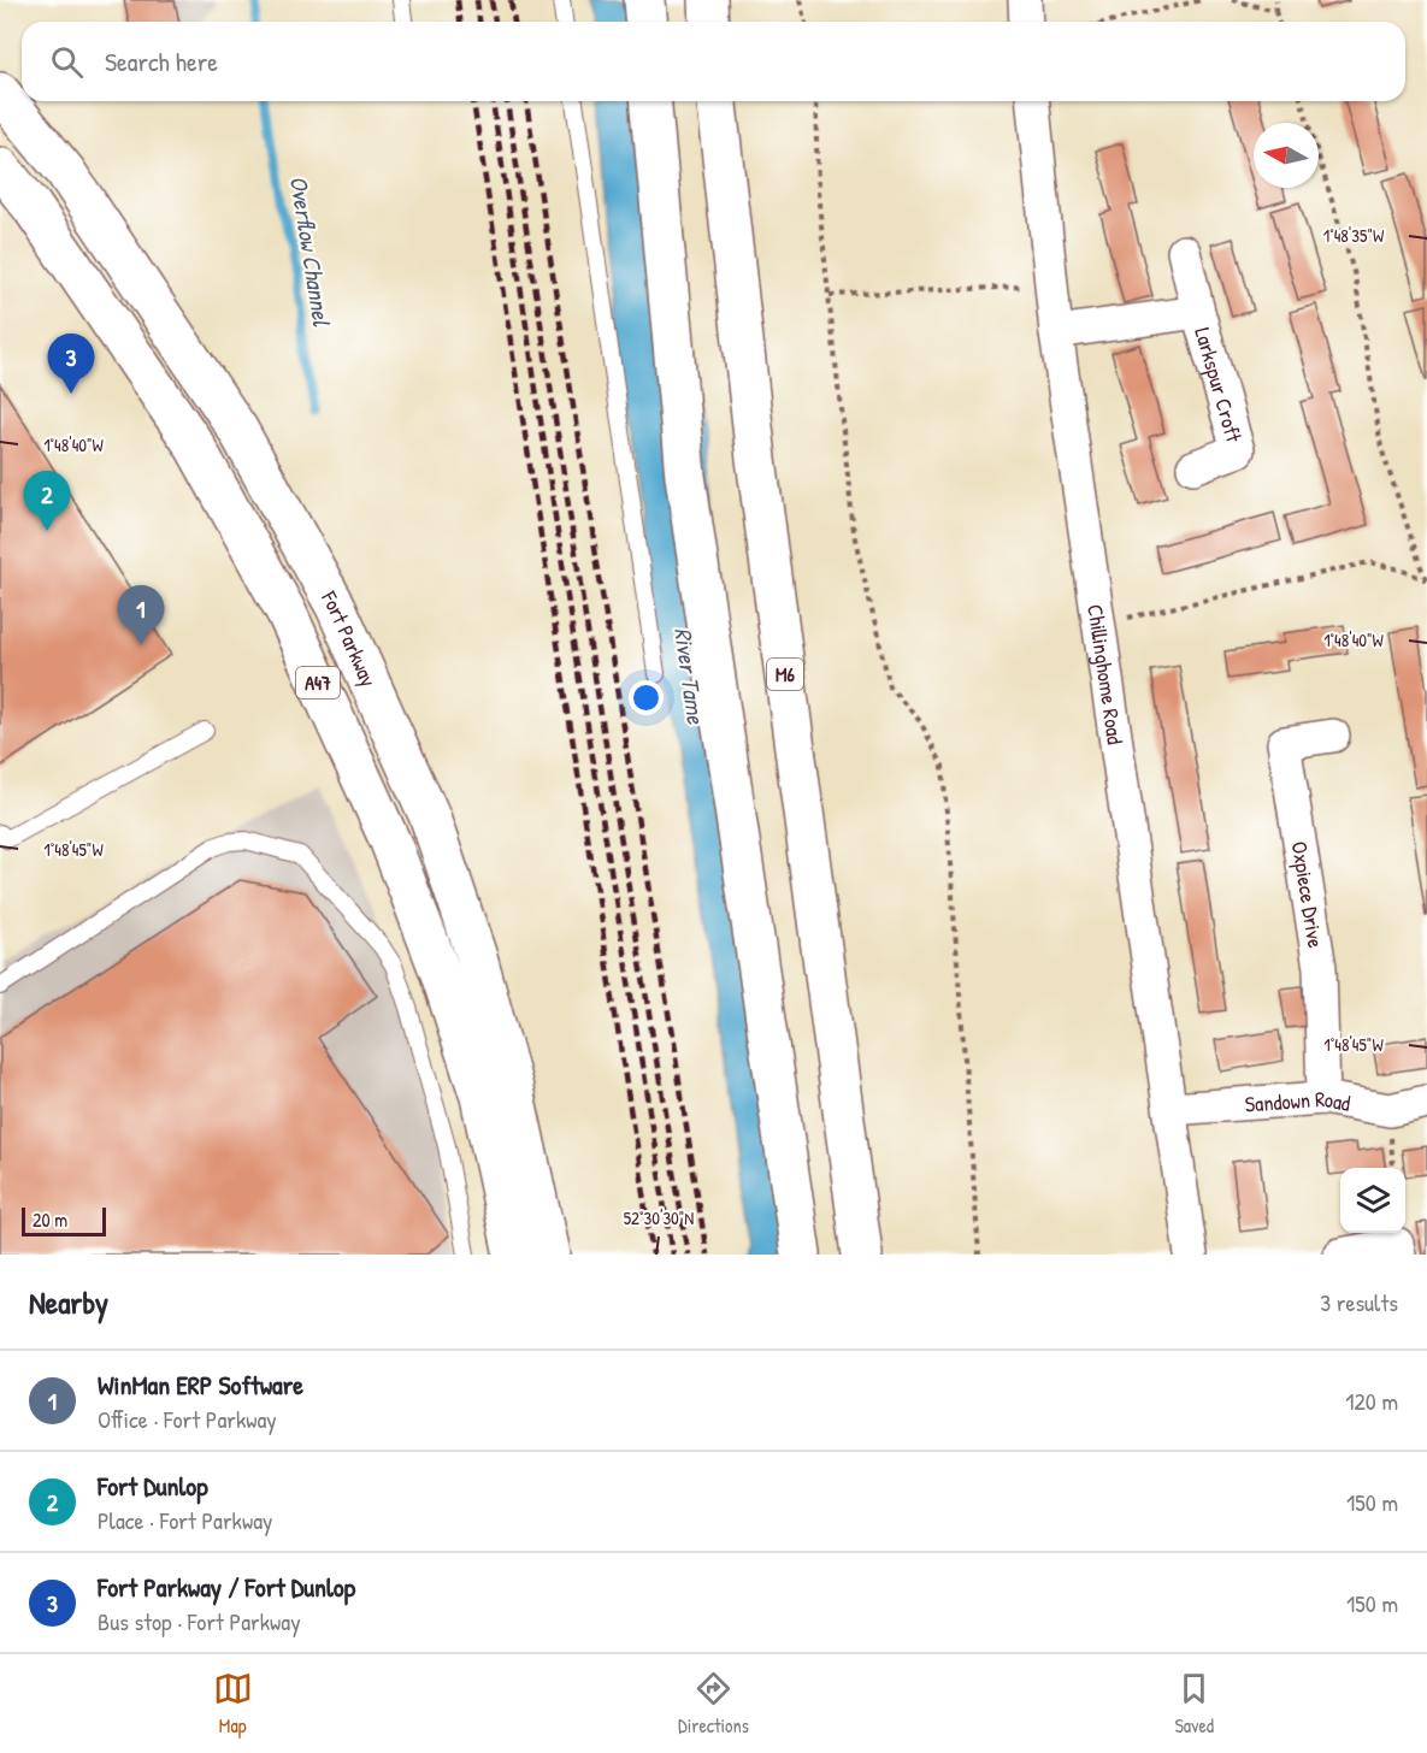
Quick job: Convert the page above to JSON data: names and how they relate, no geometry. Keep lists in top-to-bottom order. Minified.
{"streets":{"main road":["Fort Parkway","M6","A47"],"street":["Larkspur Croft","Chillinghome Road","Oxpiece Drive","Sandown Road"]},"crossings":[["Larkspur Croft","Chillinghome Road"],["Chillinghome Road","Sandown Road"],["Oxpiece Drive","Sandown Road"]],"water":["Overflow Channel","River Tame"],"scale_bar":"20 m","north":"left","page":{"search":"Search here","pins":["3","2","1"],"scale":"20 m","heading":["Nearby","3 results"],"list":[{"mark":"1","name":"WinMan ERP Software","note":"Office · Fort Parkway","value":"120 m"},{"mark":"2","name":"Fort Dunlop","note":"Place · Fort Parkway","value":"150 m"},{"mark":"3","name":"Fort Parkway / Fort Dunlop","note":"Bus stop · Fort Parkway","value":"150 m"}],"nav":["Map","Directions","Saved"]},"coordinates":["1°48'35\"W","1°48'40\"W","1°48'45\"W","52°30'30\"N"]}
